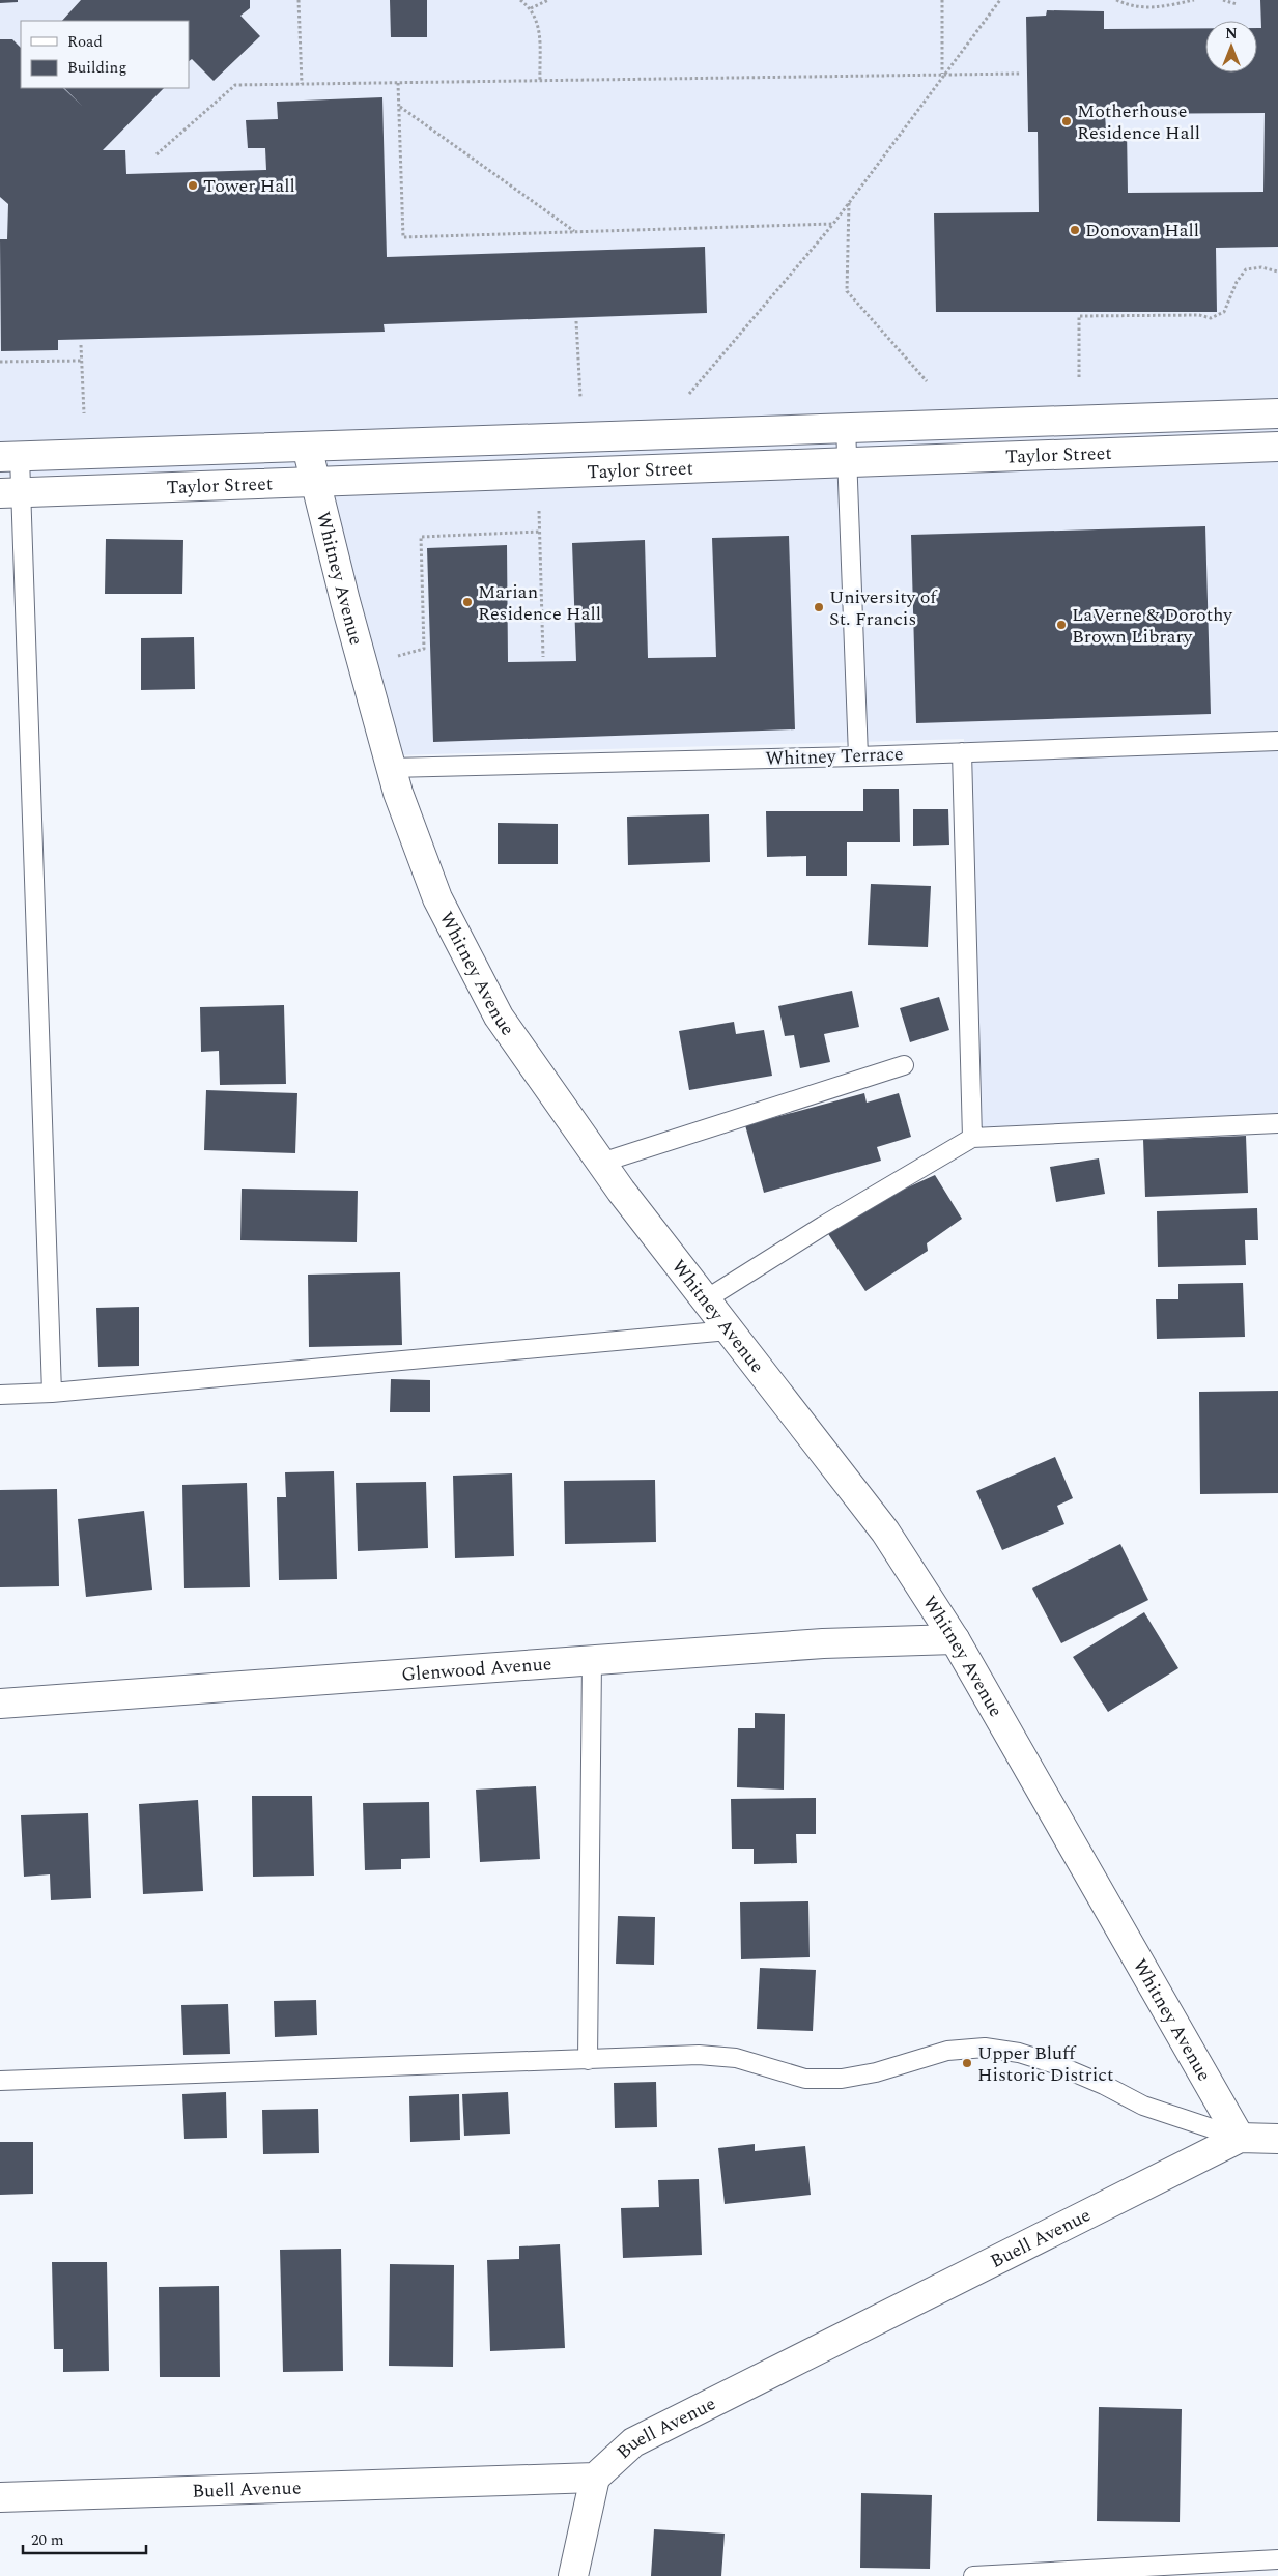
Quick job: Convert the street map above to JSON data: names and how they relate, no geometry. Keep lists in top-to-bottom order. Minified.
{"streets":{"street":["Taylor Street","Whitney Avenue","Glenwood Avenue","Buell Avenue"],"lane":["Whitney Terrace"]},"crossings":[["Taylor Street","Whitney Avenue"],["Whitney Avenue","Whitney Terrace"],["Whitney Avenue","Glenwood Avenue"],["Whitney Avenue","Buell Avenue"]],"places":["Motherhouse Residence Hall","Tower Hall","Donovan Hall","Marian Residence Hall","University of St. Francis","LaVerne & Dorothy Brown Library","Upper Bluff Historic District"],"legend":["Road","Building"],"scale_bar":"20 m","north":"top"}
